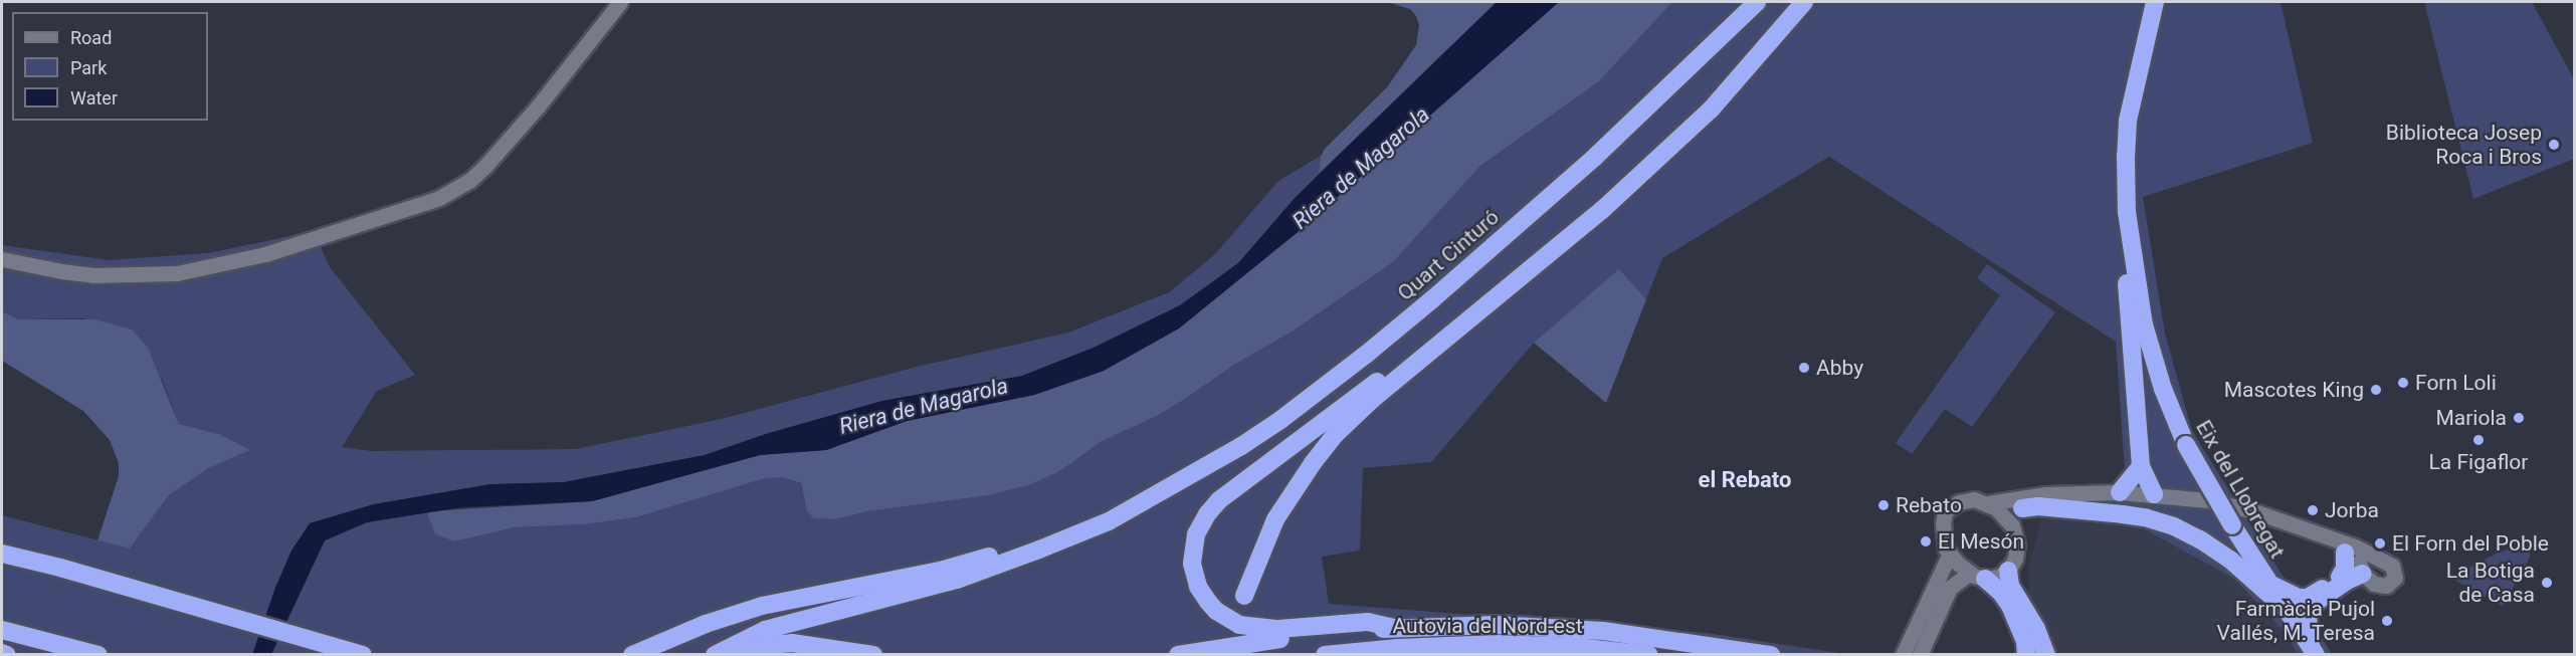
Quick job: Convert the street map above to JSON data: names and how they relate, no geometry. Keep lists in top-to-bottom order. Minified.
{"streets":{"highway":["Quart Cinturó","Eix del Llobregat","Autovia del Nord-est"]},"districts":["el Rebato"],"water":["Riera de Magarola"],"places":["Biblioteca Josep Roca i Bros","Abby","Forn Loli","Mascotes King","Mariola","La Figaflor","Rebato","Jorba","El Mesón","El Forn del Poble","La Botiga de Casa","Farmàcia Pujol Vallés, M. Teresa"],"legend":["Road","Park","Water"]}
